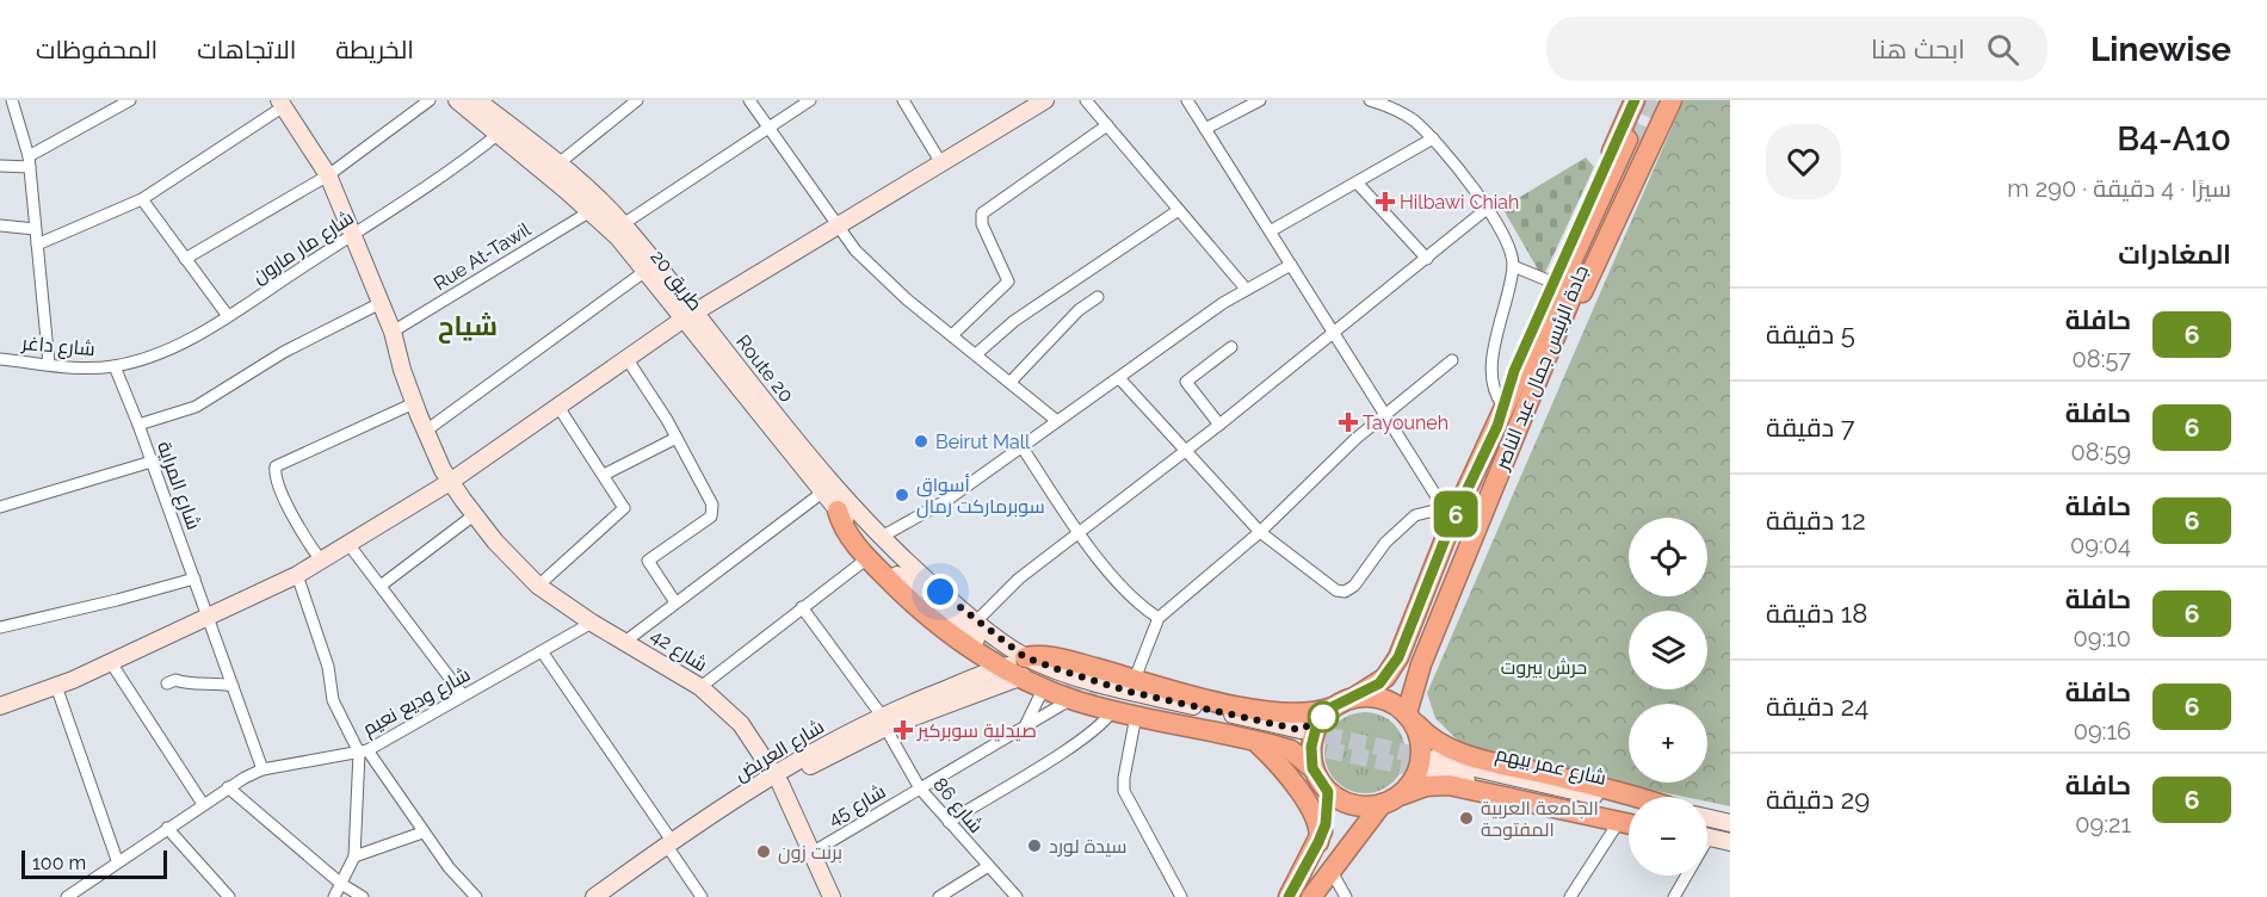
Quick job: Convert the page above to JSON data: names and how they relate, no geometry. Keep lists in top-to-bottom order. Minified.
{"streets":{"highway":["جادة الرئيس جمال عبد الناصر"],"main road":["طريق 20","Route 20","شارع 42","شارع العريض","شارع عمر بيهم"],"street":["شارع مار مارون","Rue At-Tawil","شارع داغر","شارع المراية","شارع وديع نعيم","شارع 45","شارع 86"]},"crossings":[["شارع مار مارون","طريق 20"],["شارع مار مارون","شارع داغر"],["شارع مار مارون","شارع المراية"],["شارع مار مارون","شارع 42"],["Rue At-Tawil","طريق 20"],["Rue At-Tawil","شارع 42"],["طريق 20","Route 20"],["شارع داغر","شارع المراية"],["Route 20","شارع العريض"],["شارع المراية","شارع وديع نعيم"],["شارع 42","شارع وديع نعيم"],["شارع 42","شارع العريض"],["شارع 42","شارع 45"],["شارع العريض","شارع 86"],["شارع 45","شارع 86"]],"districts":["شياح"],"parks":["حرش بيروت"],"places":{"health":["Hilbawi Chiah","Tayouneh","صيدلية سوبركير"],"other":["Beirut Mall","أسواق سوبرماركت رمال","الجامعة العربية المفتوحة","سيدة لورد","برنت زون"]},"lines":["bus line 6"],"scale_bar":"100 m","page":{"header":"Linewise","search":"ابحث هنا","nav":["الخريطة","الاتجاهات","المحفوظات"],"heading":[["B4-A10","سيرًا · 4 دقيقة · 290 m"],"المغادرات"],"on_map":"6","list":[{"mark":"6","name":"حافلة","note":"08:57","value":"5 دقيقة"},{"mark":"6","name":"حافلة","note":"08:59","value":"7 دقيقة"},{"mark":"6","name":"حافلة","note":"09:04","value":"12 دقيقة"},{"mark":"6","name":"حافلة","note":"09:10","value":"18 دقيقة"},{"mark":"6","name":"حافلة","note":"09:16","value":"24 دقيقة"},{"mark":"6","name":"حافلة","note":"09:21","value":"29 دقيقة"}],"map_buttons":["+","−"],"scale":"100 m"}}
